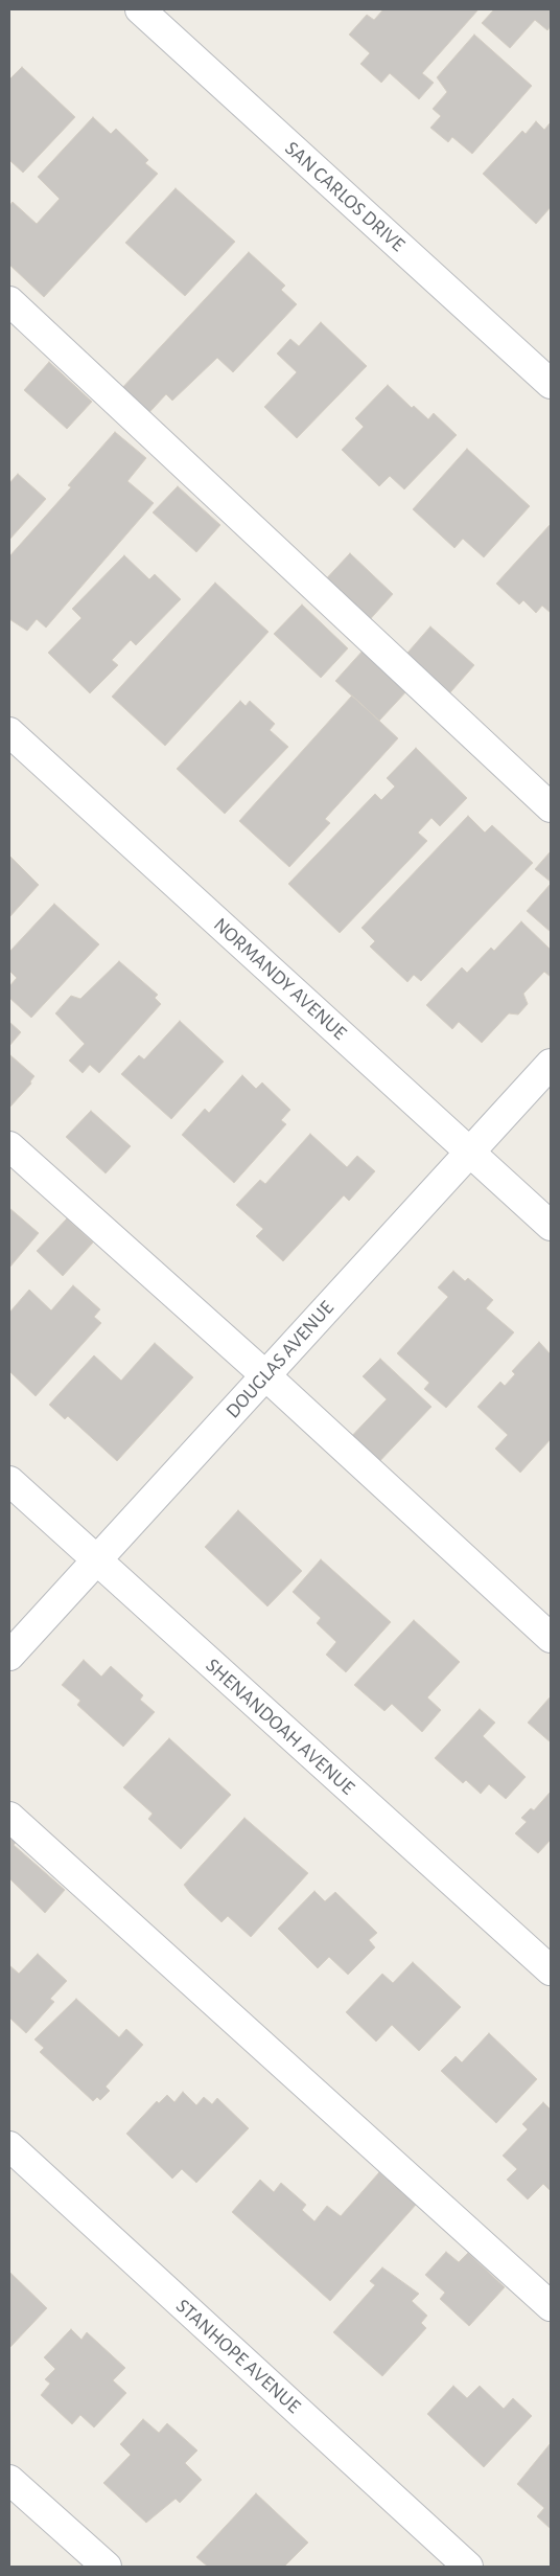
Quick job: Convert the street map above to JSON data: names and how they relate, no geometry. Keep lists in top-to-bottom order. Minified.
{"streets":{"street":["SAN CARLOS DRIVE","NORMANDY AVENUE","DOUGLAS AVENUE","SHENANDOAH AVENUE","STANHOPE AVENUE"]},"crossings":[["NORMANDY AVENUE","DOUGLAS AVENUE"],["DOUGLAS AVENUE","SHENANDOAH AVENUE"]]}
